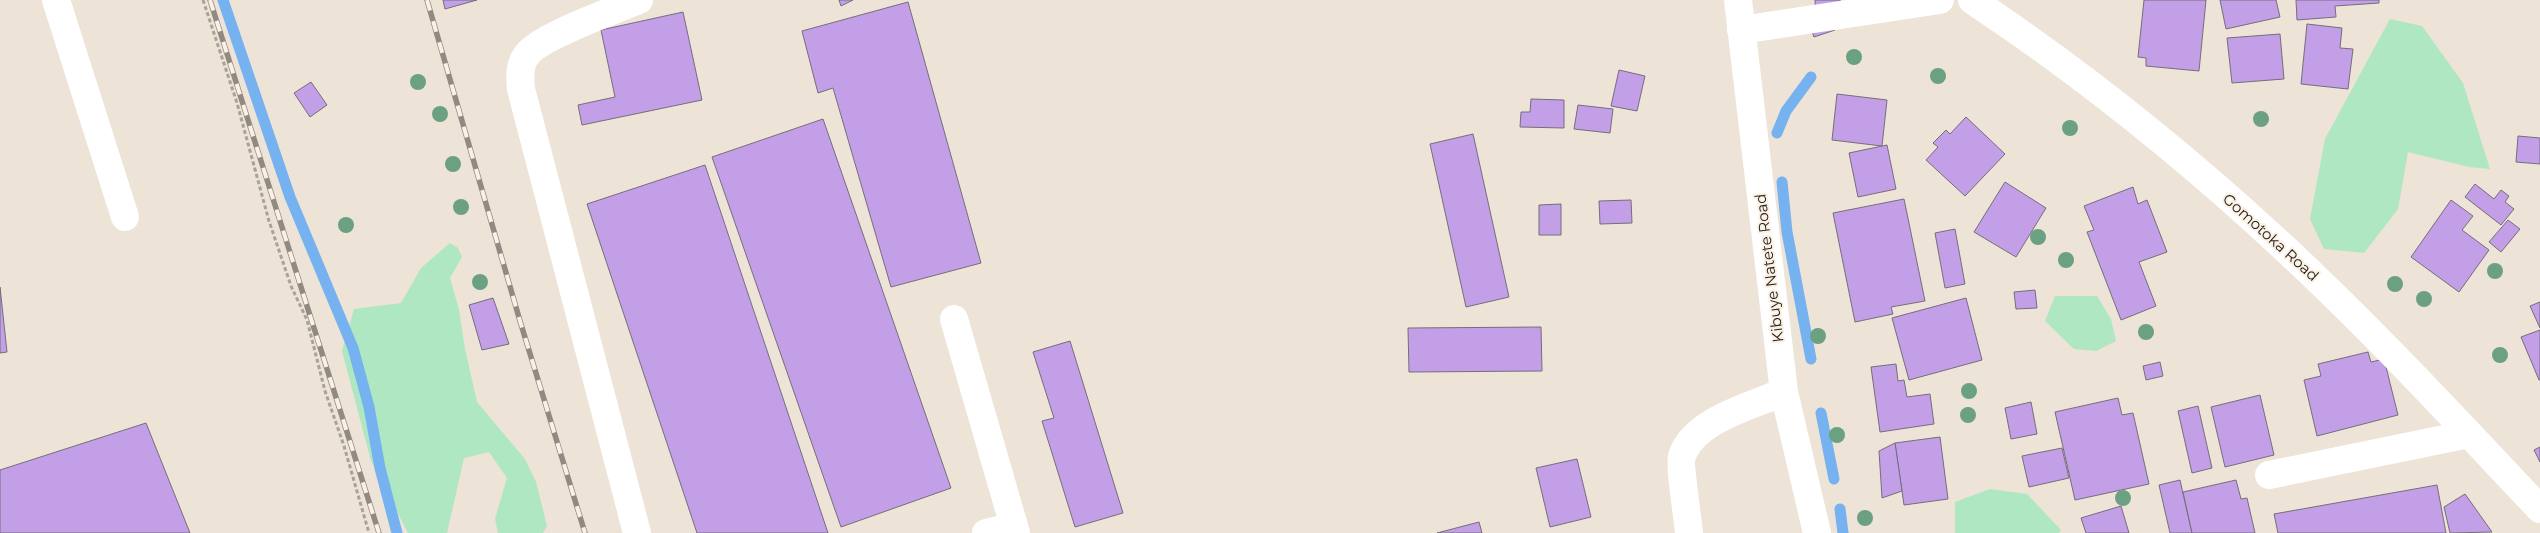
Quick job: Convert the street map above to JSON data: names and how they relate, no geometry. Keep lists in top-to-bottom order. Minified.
{"streets":{"street":["Gomotoka Road","Kibuye Natete Road"]}}
